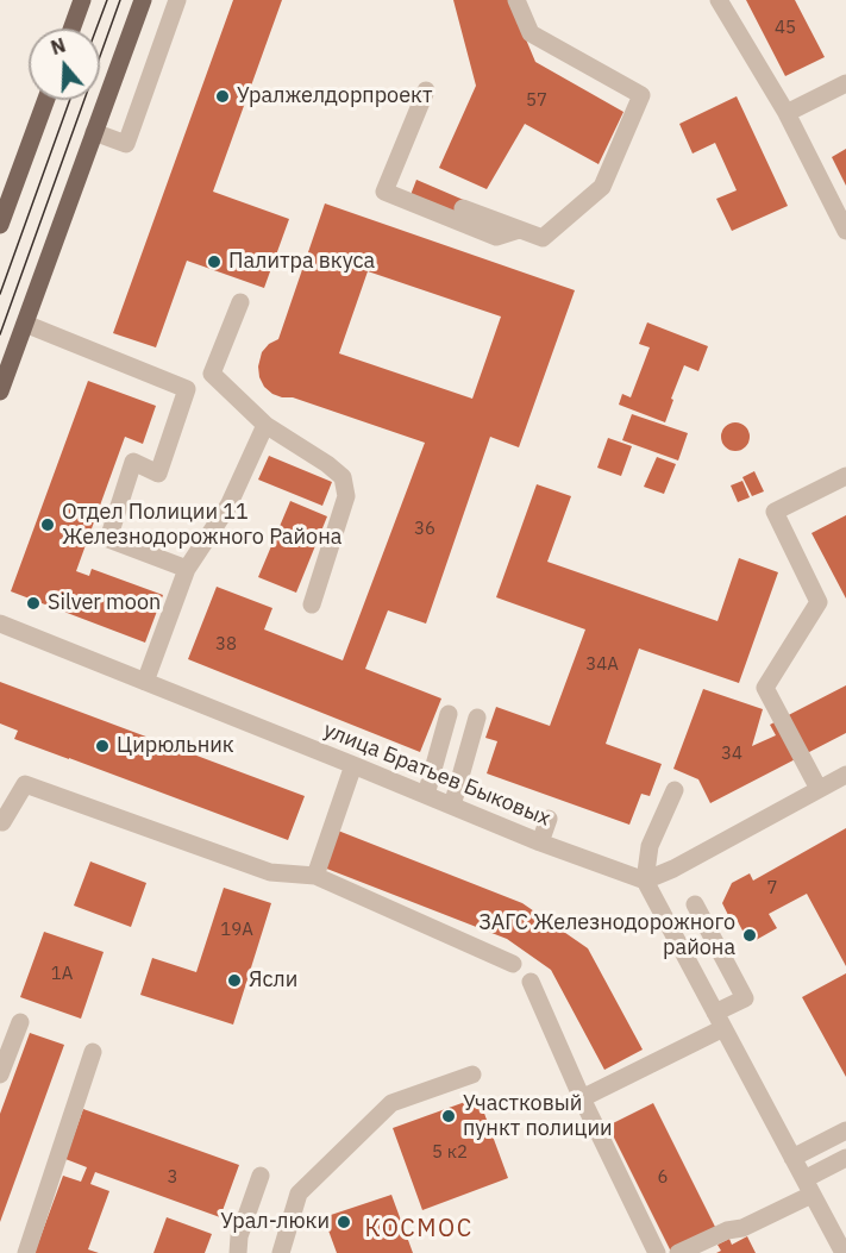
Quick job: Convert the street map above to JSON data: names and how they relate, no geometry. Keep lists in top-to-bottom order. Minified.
{"streets":{"street":["улица Братьев Быковых"]},"districts":["КОСМОС"],"places":["Уралжелдорпроект","Палитра вкуса","Отдел Полиции 11 Железнодорожного Района","Silver moon","Цирюльник","ЗАГС Железнодорожного района","Ясли","Участковый пункт полиции","Урал-люки"],"house_numbers":["45","57","36","38","34А","34","7","19А","1А","5 к2","3","6"],"north":"top"}
